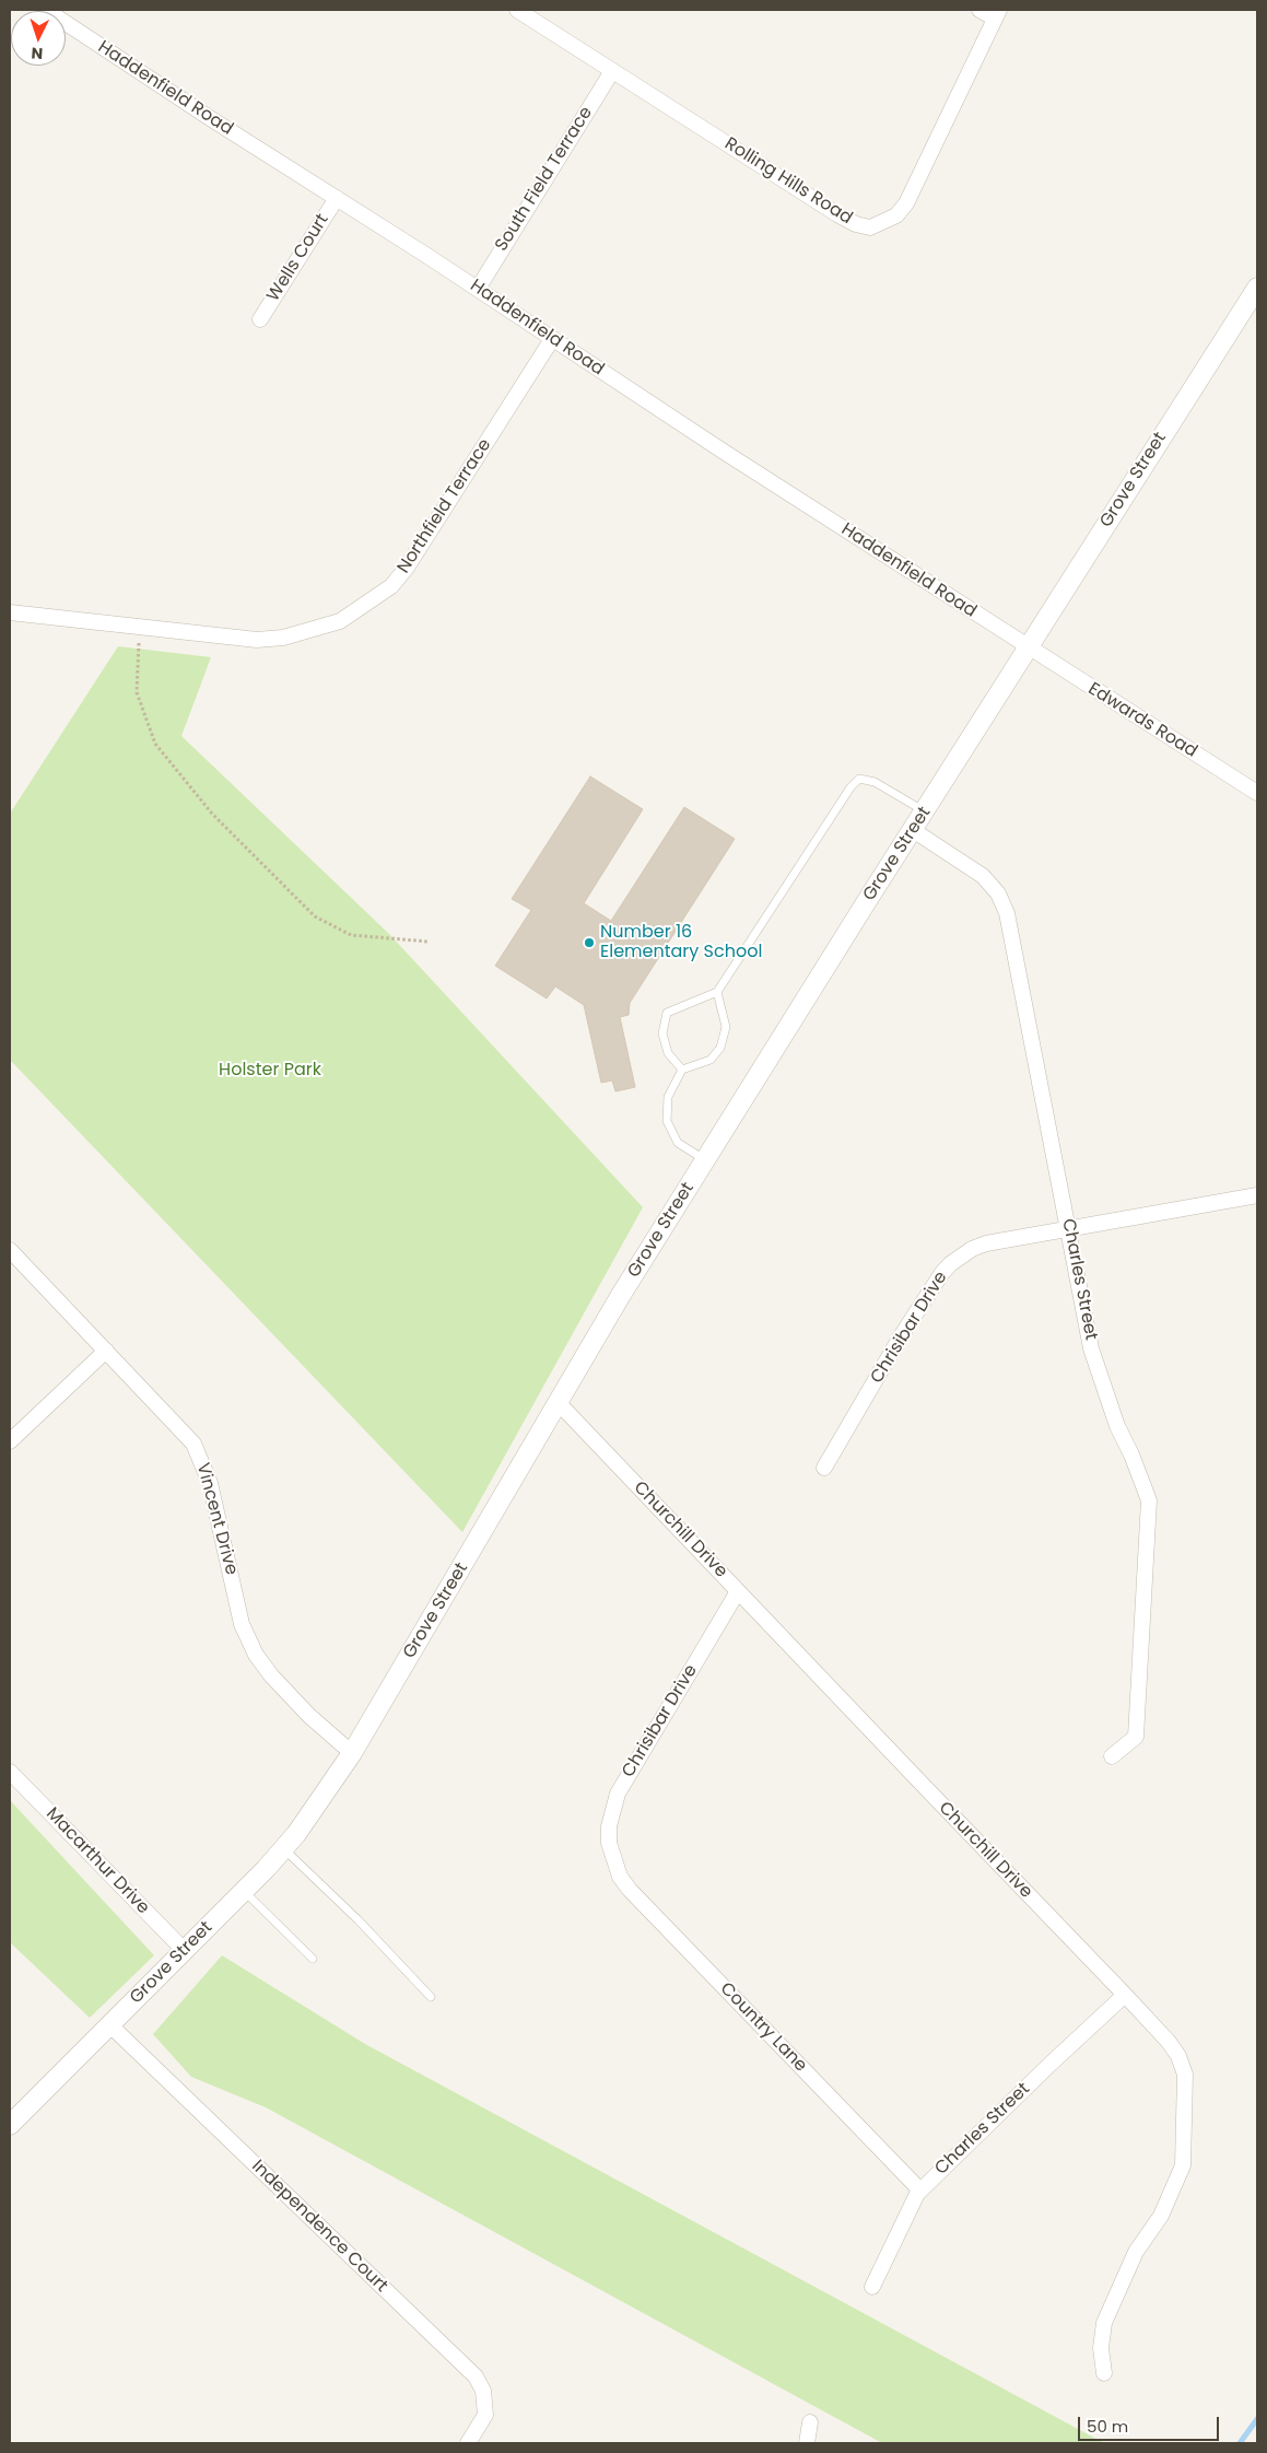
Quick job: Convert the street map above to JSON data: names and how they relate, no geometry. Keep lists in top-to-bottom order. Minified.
{"streets":{"street":["Haddenfield Road","South Field Terrace","Rolling Hills Road","Wells Court","Grove Street","Northfield Terrace","Edwards Road","Charles Street","Chrisibar Drive","Vincent Drive","Churchill Drive","Macarthur Drive","Country Lane","Independence Court"]},"crossings":[["Haddenfield Road","South Field Terrace"],["Haddenfield Road","Wells Court"],["Haddenfield Road","Grove Street"],["Haddenfield Road","Northfield Terrace"],["Haddenfield Road","Edwards Road"],["South Field Terrace","Rolling Hills Road"],["Grove Street","Edwards Road"],["Grove Street","Charles Street"],["Grove Street","Vincent Drive"],["Grove Street","Churchill Drive"],["Grove Street","Macarthur Drive"],["Grove Street","Independence Court"],["Charles Street","Chrisibar Drive"],["Charles Street","Churchill Drive"],["Charles Street","Country Lane"],["Chrisibar Drive","Churchill Drive"],["Chrisibar Drive","Country Lane"]],"parks":["Holster Park"],"places":["Number 16 Elementary School"],"scale_bar":"50 m","north":"bottom"}
